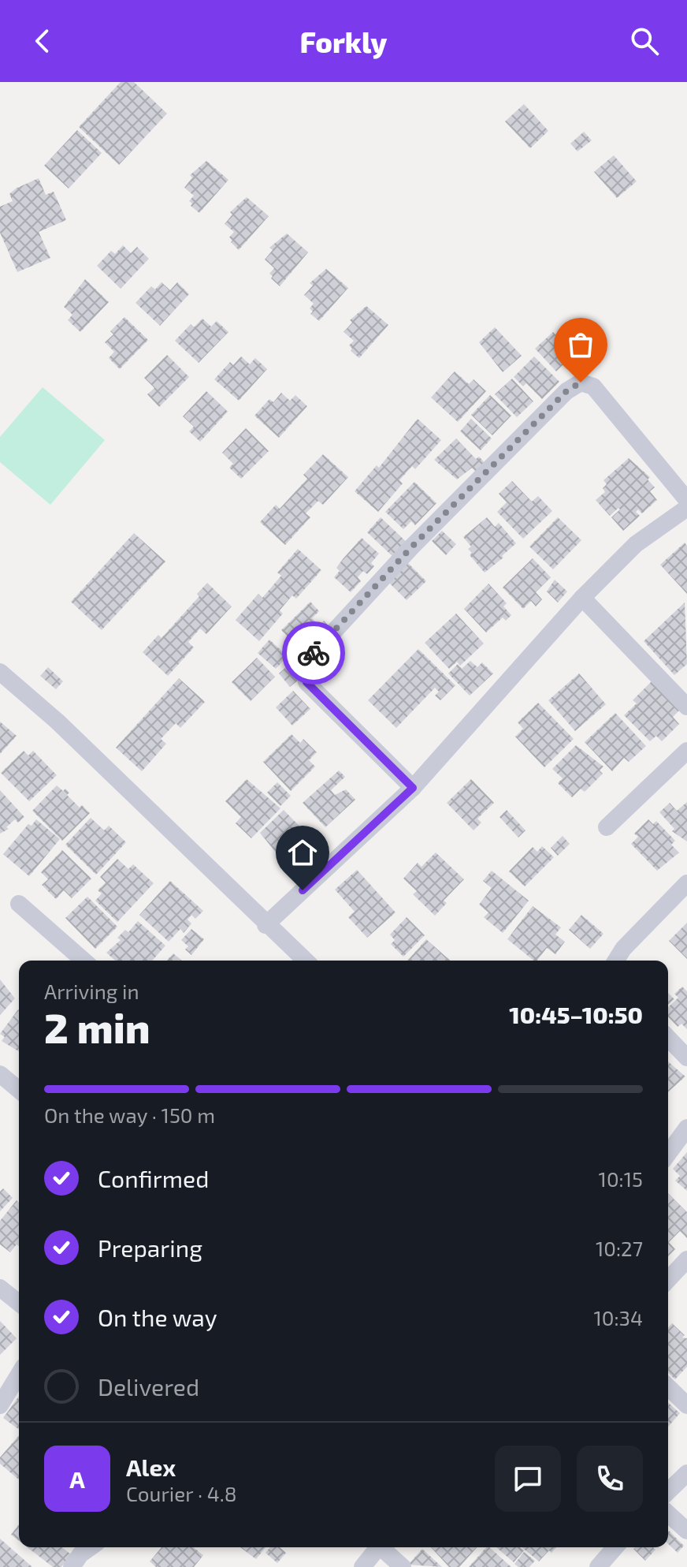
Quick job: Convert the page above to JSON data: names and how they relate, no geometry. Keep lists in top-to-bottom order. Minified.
{"page":{"header":"Forkly","heading":["2 min","Arriving in","10:45–10:50"],"panel":["Alex","Courier · 4.8"],"bar":"On the way · 150 m","list":[["Confirmed","10:15"],["Preparing","10:27"],["On the way","10:34"],"Delivered"],"round":"A"}}
